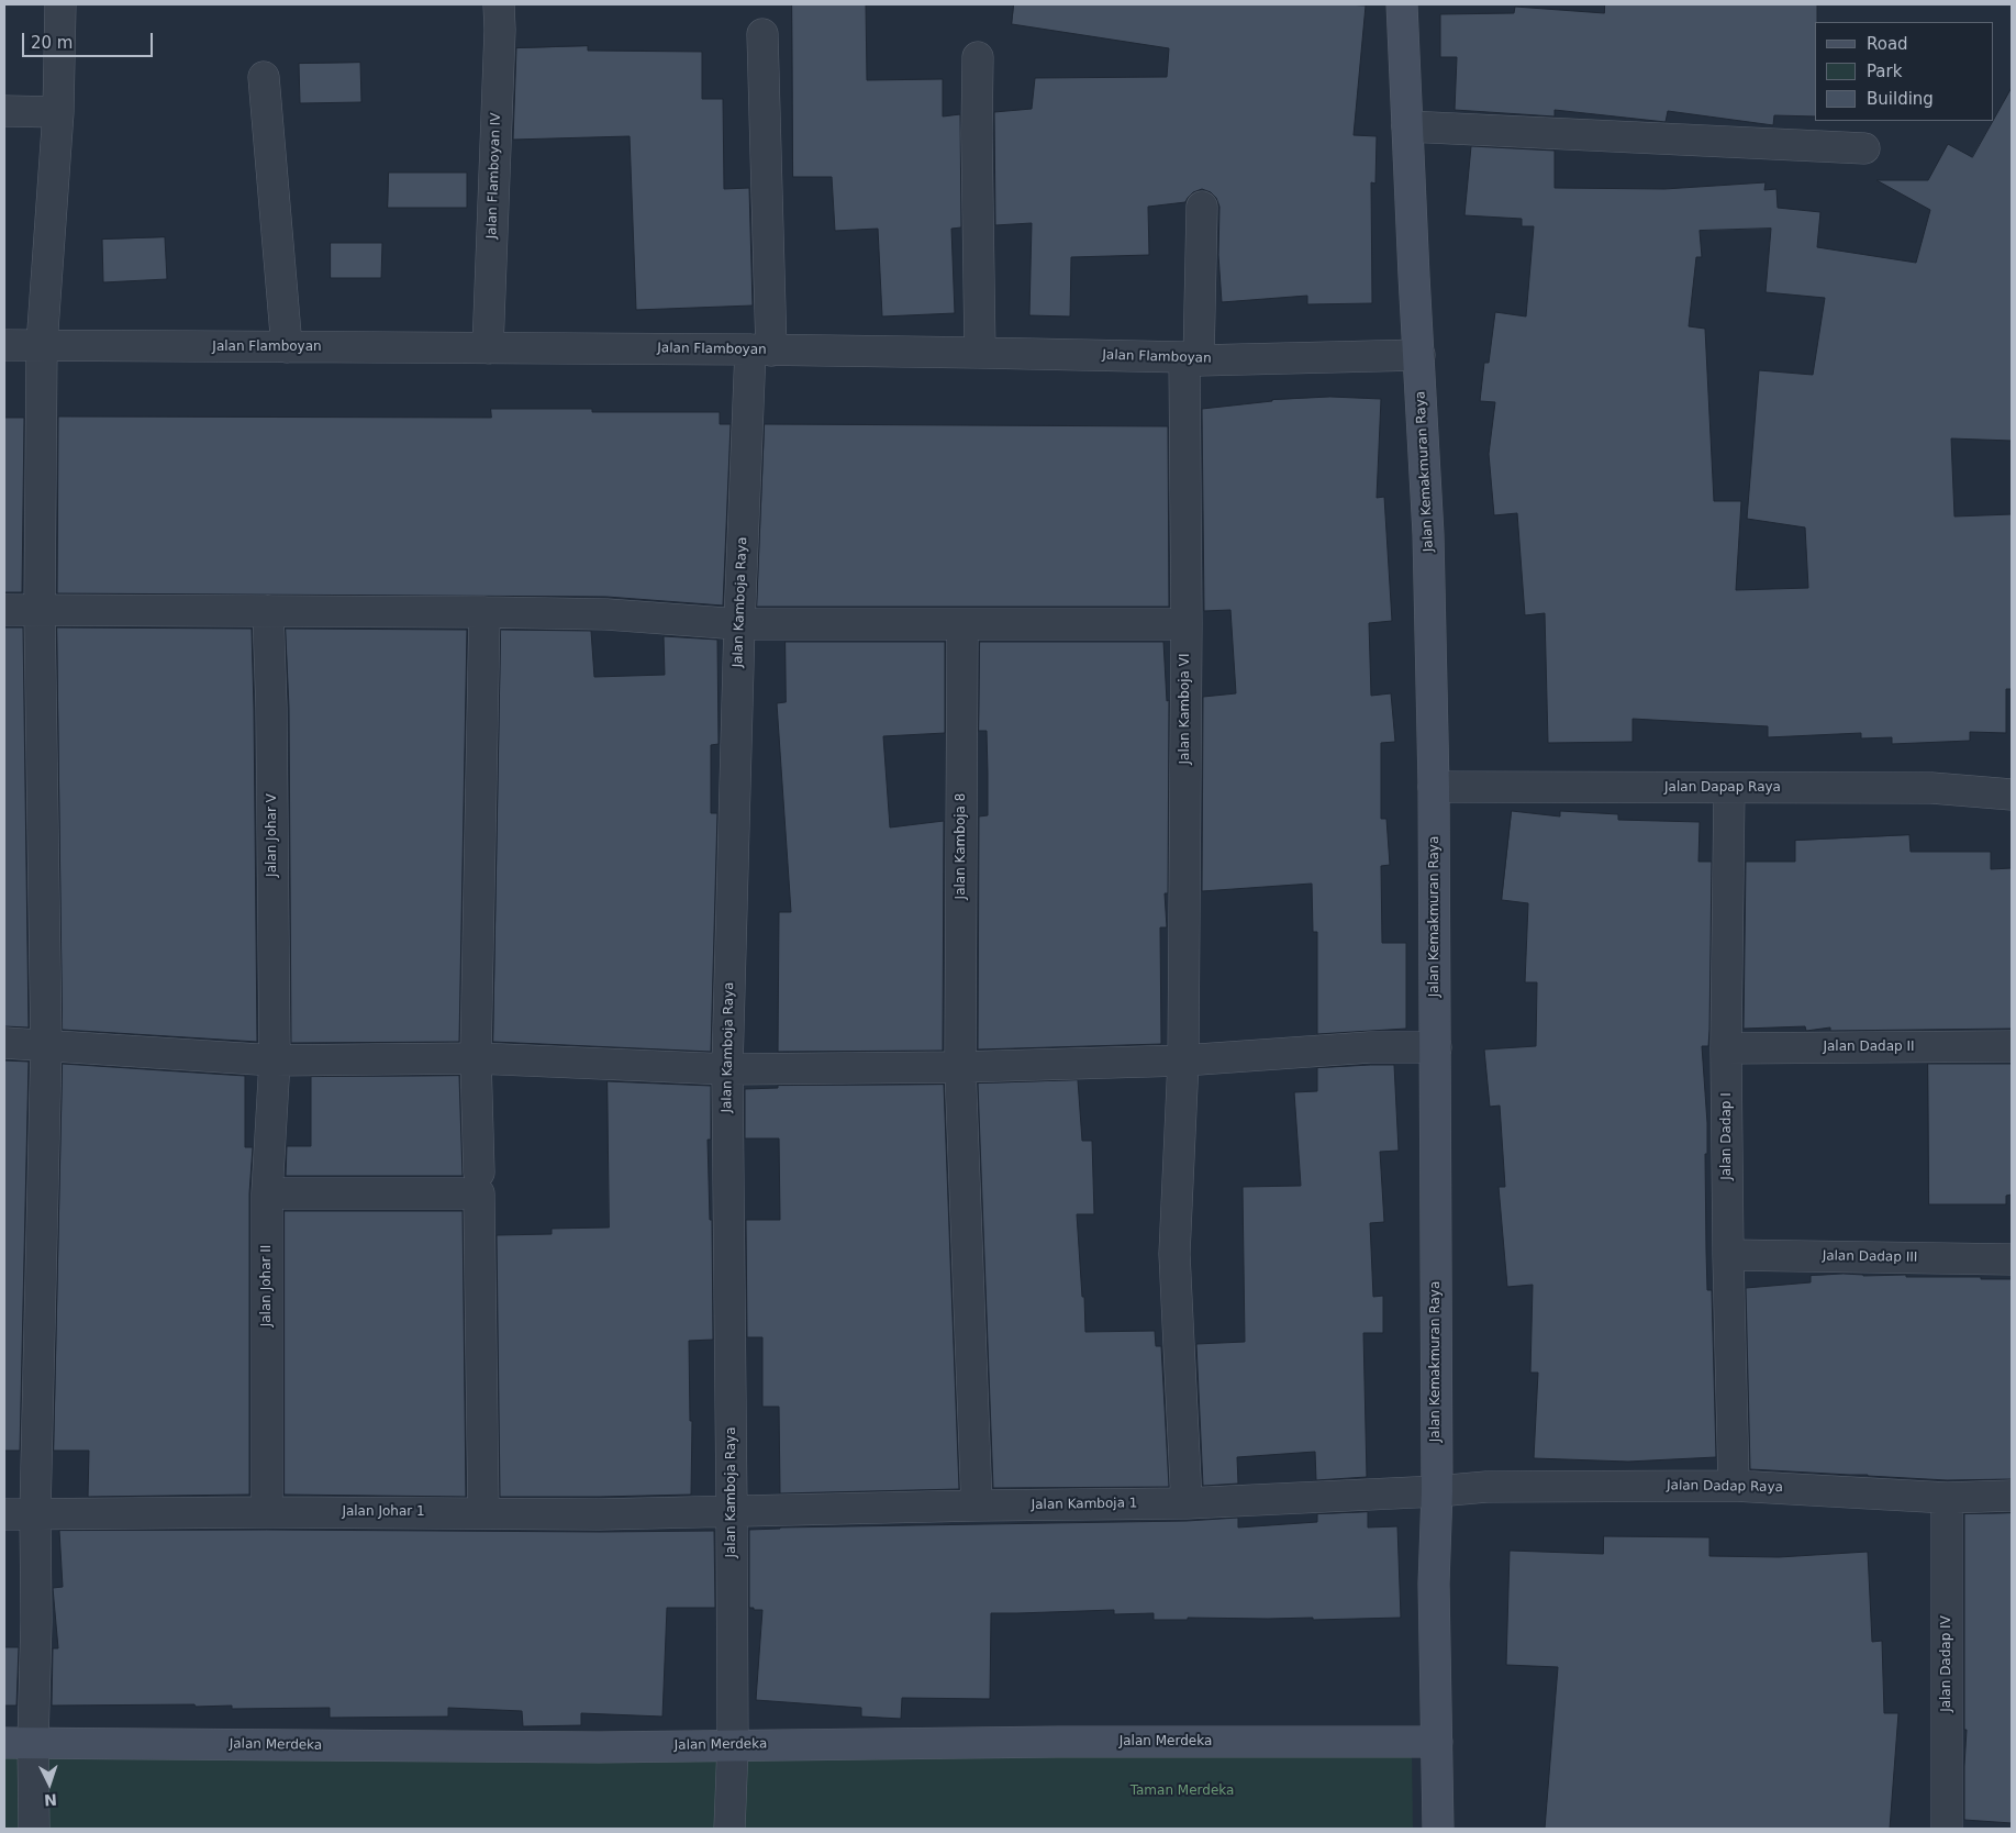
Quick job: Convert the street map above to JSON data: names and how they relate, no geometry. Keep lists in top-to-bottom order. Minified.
{"streets":{"main road":["Jalan Kemakmuran Raya","Jalan Merdeka"],"street":["Jalan Flamboyan IV","Jalan Flamboyan","Jalan Kamboja Raya","Jalan Kamboja VI","Jalan Dapap Raya","Jalan Johar V","Jalan Kamboja 8","Jalan Dadap II","Jalan Dadap I","Jalan Dadap III","Jalan Johar II","Jalan Dadap Raya","Jalan Kamboja 1","Jalan Johar 1","Jalan Dadap IV"]},"crossings":[["Jalan Flamboyan IV","Jalan Flamboyan"],["Jalan Flamboyan","Jalan Kemakmuran Raya"],["Jalan Flamboyan","Jalan Kamboja Raya"],["Jalan Flamboyan","Jalan Kamboja VI"],["Jalan Kemakmuran Raya","Jalan Dapap Raya"],["Jalan Kemakmuran Raya","Jalan Dadap Raya"],["Jalan Kemakmuran Raya","Jalan Kamboja 1"],["Jalan Kemakmuran Raya","Jalan Merdeka"],["Jalan Kamboja Raya","Jalan Kamboja 1"],["Jalan Kamboja Raya","Jalan Johar 1"],["Jalan Kamboja Raya","Jalan Merdeka"],["Jalan Kamboja VI","Jalan Kamboja 1"],["Jalan Dapap Raya","Jalan Dadap I"],["Jalan Johar V","Jalan Johar II"],["Jalan Kamboja 8","Jalan Kamboja 1"],["Jalan Dadap II","Jalan Dadap I"],["Jalan Dadap I","Jalan Dadap III"],["Jalan Dadap I","Jalan Dadap Raya"],["Jalan Johar II","Jalan Johar 1"],["Jalan Dadap Raya","Jalan Kamboja 1"],["Jalan Dadap Raya","Jalan Dadap IV"],["Jalan Kamboja 1","Jalan Johar 1"]],"parks":["Taman Merdeka"],"legend":["Road","Park","Building"],"scale_bar":"20 m","north":"bottom"}
